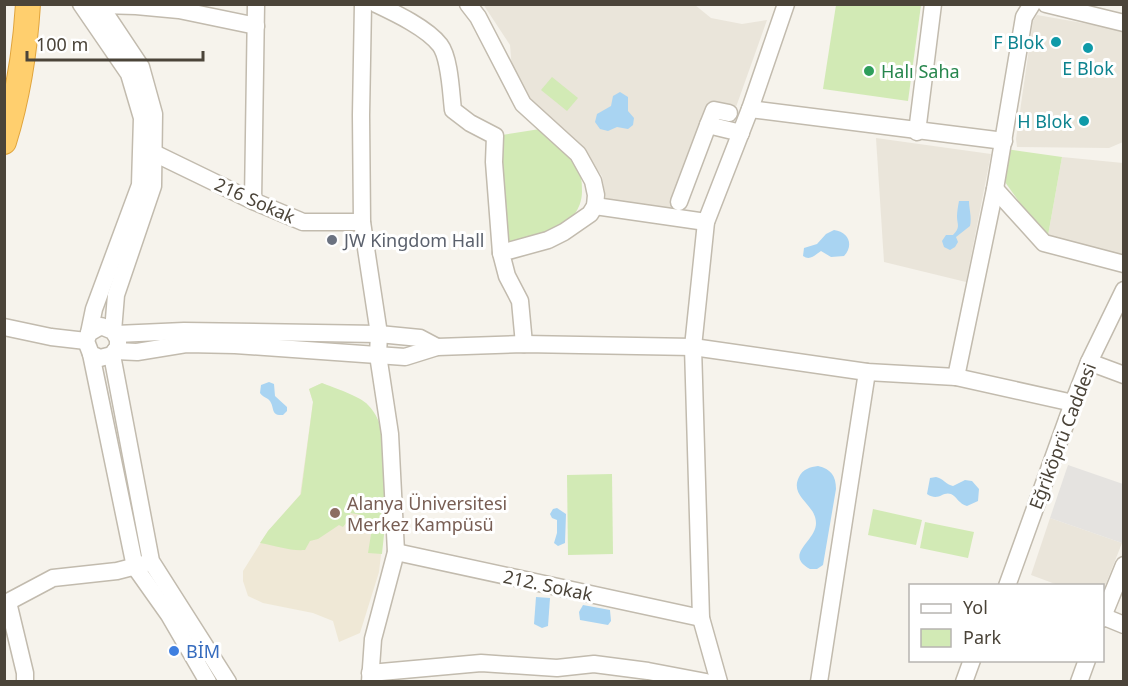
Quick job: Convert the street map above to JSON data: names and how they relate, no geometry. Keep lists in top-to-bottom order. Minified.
{"streets":{"street":["216 Sokak","Eğriköprü Caddesi","212. Sokak"]},"places":["F Blok","E Blok","Halı Saha","H Blok","JW Kingdom Hall","Alanya Üniversitesi Merkez Kampüsü","BİM"],"legend":["Yol","Park"],"scale_bar":"100 m"}
